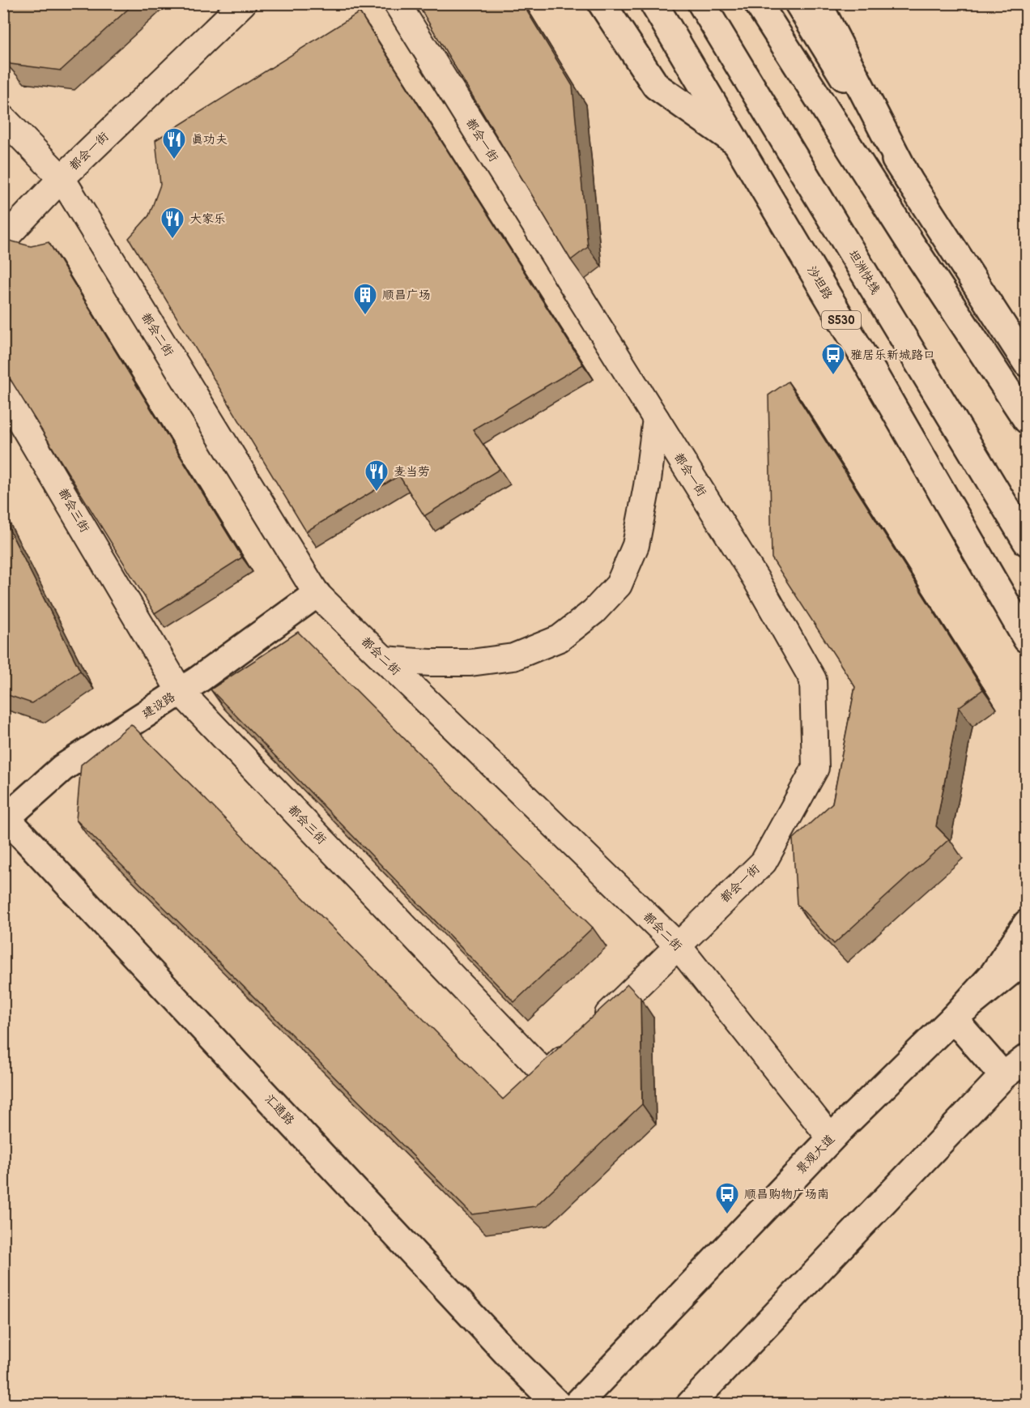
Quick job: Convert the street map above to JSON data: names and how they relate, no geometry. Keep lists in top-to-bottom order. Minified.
{"streets":{"main road":["坦洲快线","沙坦路","S530","建设路","汇通路","景观大道"],"street":["都会一街","都会二街","都会三街"]},"crossings":[["都会一街","都会二街"],["都会一街","都会三街"],["都会二街","都会三街"],["都会二街","建设路"],["都会二街","景观大道"],["都会三街","建设路"],["建设路","汇通路"]],"places":{"restaurant":["真功夫","大家乐","麦当劳"],"building":["顺昌广场"],"bus stop":["雅居乐新城路口","顺昌购物广场南"]}}
